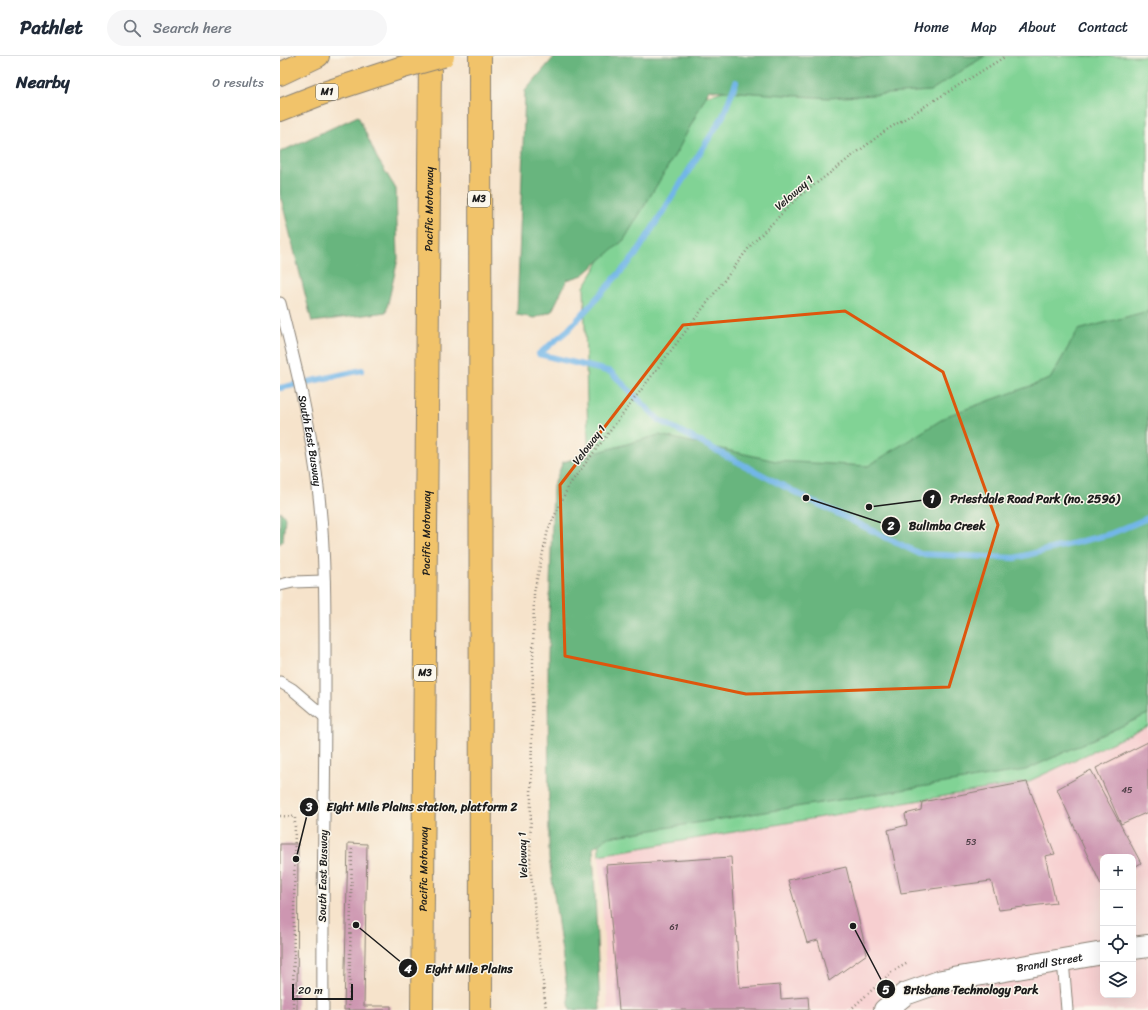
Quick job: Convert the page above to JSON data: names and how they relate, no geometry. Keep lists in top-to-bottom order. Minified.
{"streets":{"highway":["M1","M3","Pacific Motorway"],"street":["Brandl Street"],"lane":["South East Busway"],"path":["Veloway 1"]},"places":["Bulimba Creek","Priestdale Road Park (no. 2596)","Eight Mile Plains station, platform 2","Eight Mile Plains","Brisbane Technology Park"],"house_numbers":["45","53","61"],"scale_bar":"20 m","page":{"header":"Pathlet","search":"Search here","nav":["Home","Map","About","Contact"],"heading":["Nearby","0 results"],"map_buttons":["+","−"],"scale":"20 m"}}
